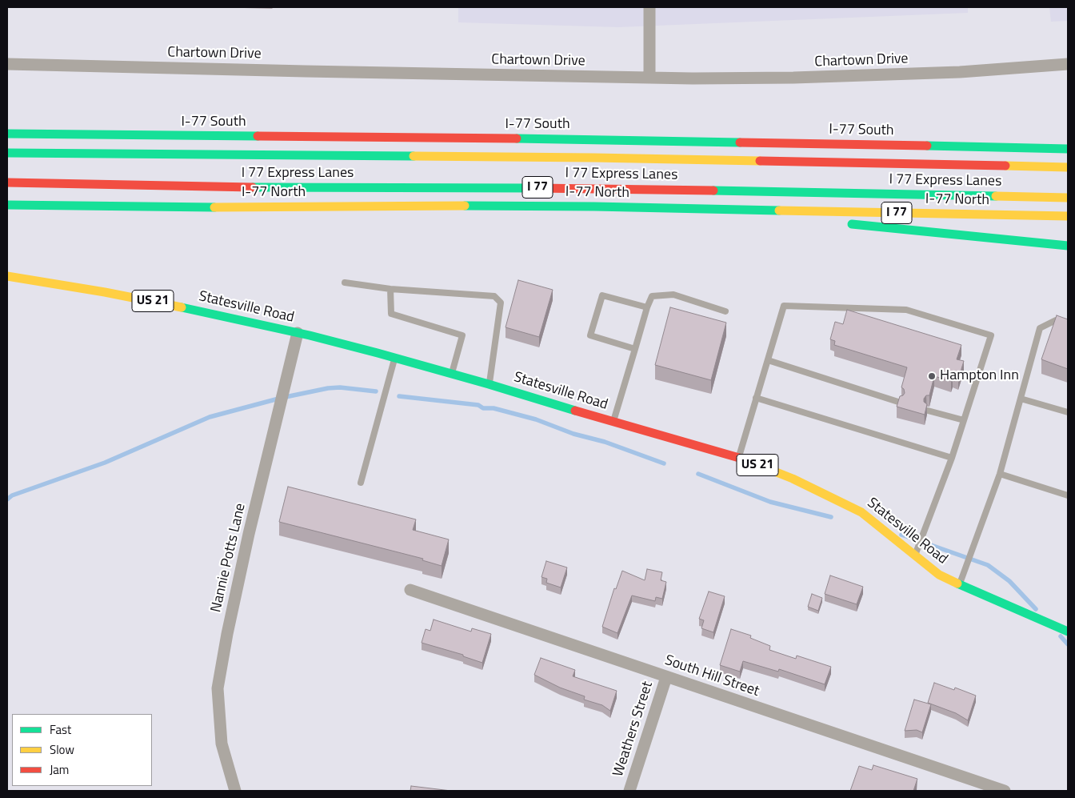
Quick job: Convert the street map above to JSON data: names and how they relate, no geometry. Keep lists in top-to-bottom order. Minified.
{"streets":{"main road":["I-77 South","I 77 Express Lanes","I 77","I-77 North","US 21","Statesville Road"],"street":["Chartown Drive","Nannie Potts Lane","South Hill Street","Weathers Street"]},"crossings":[["Statesville Road","Nannie Potts Lane"],["South Hill Street","Weathers Street"]],"places":["Hampton Inn"],"legend":["Fast","Slow","Jam"]}
